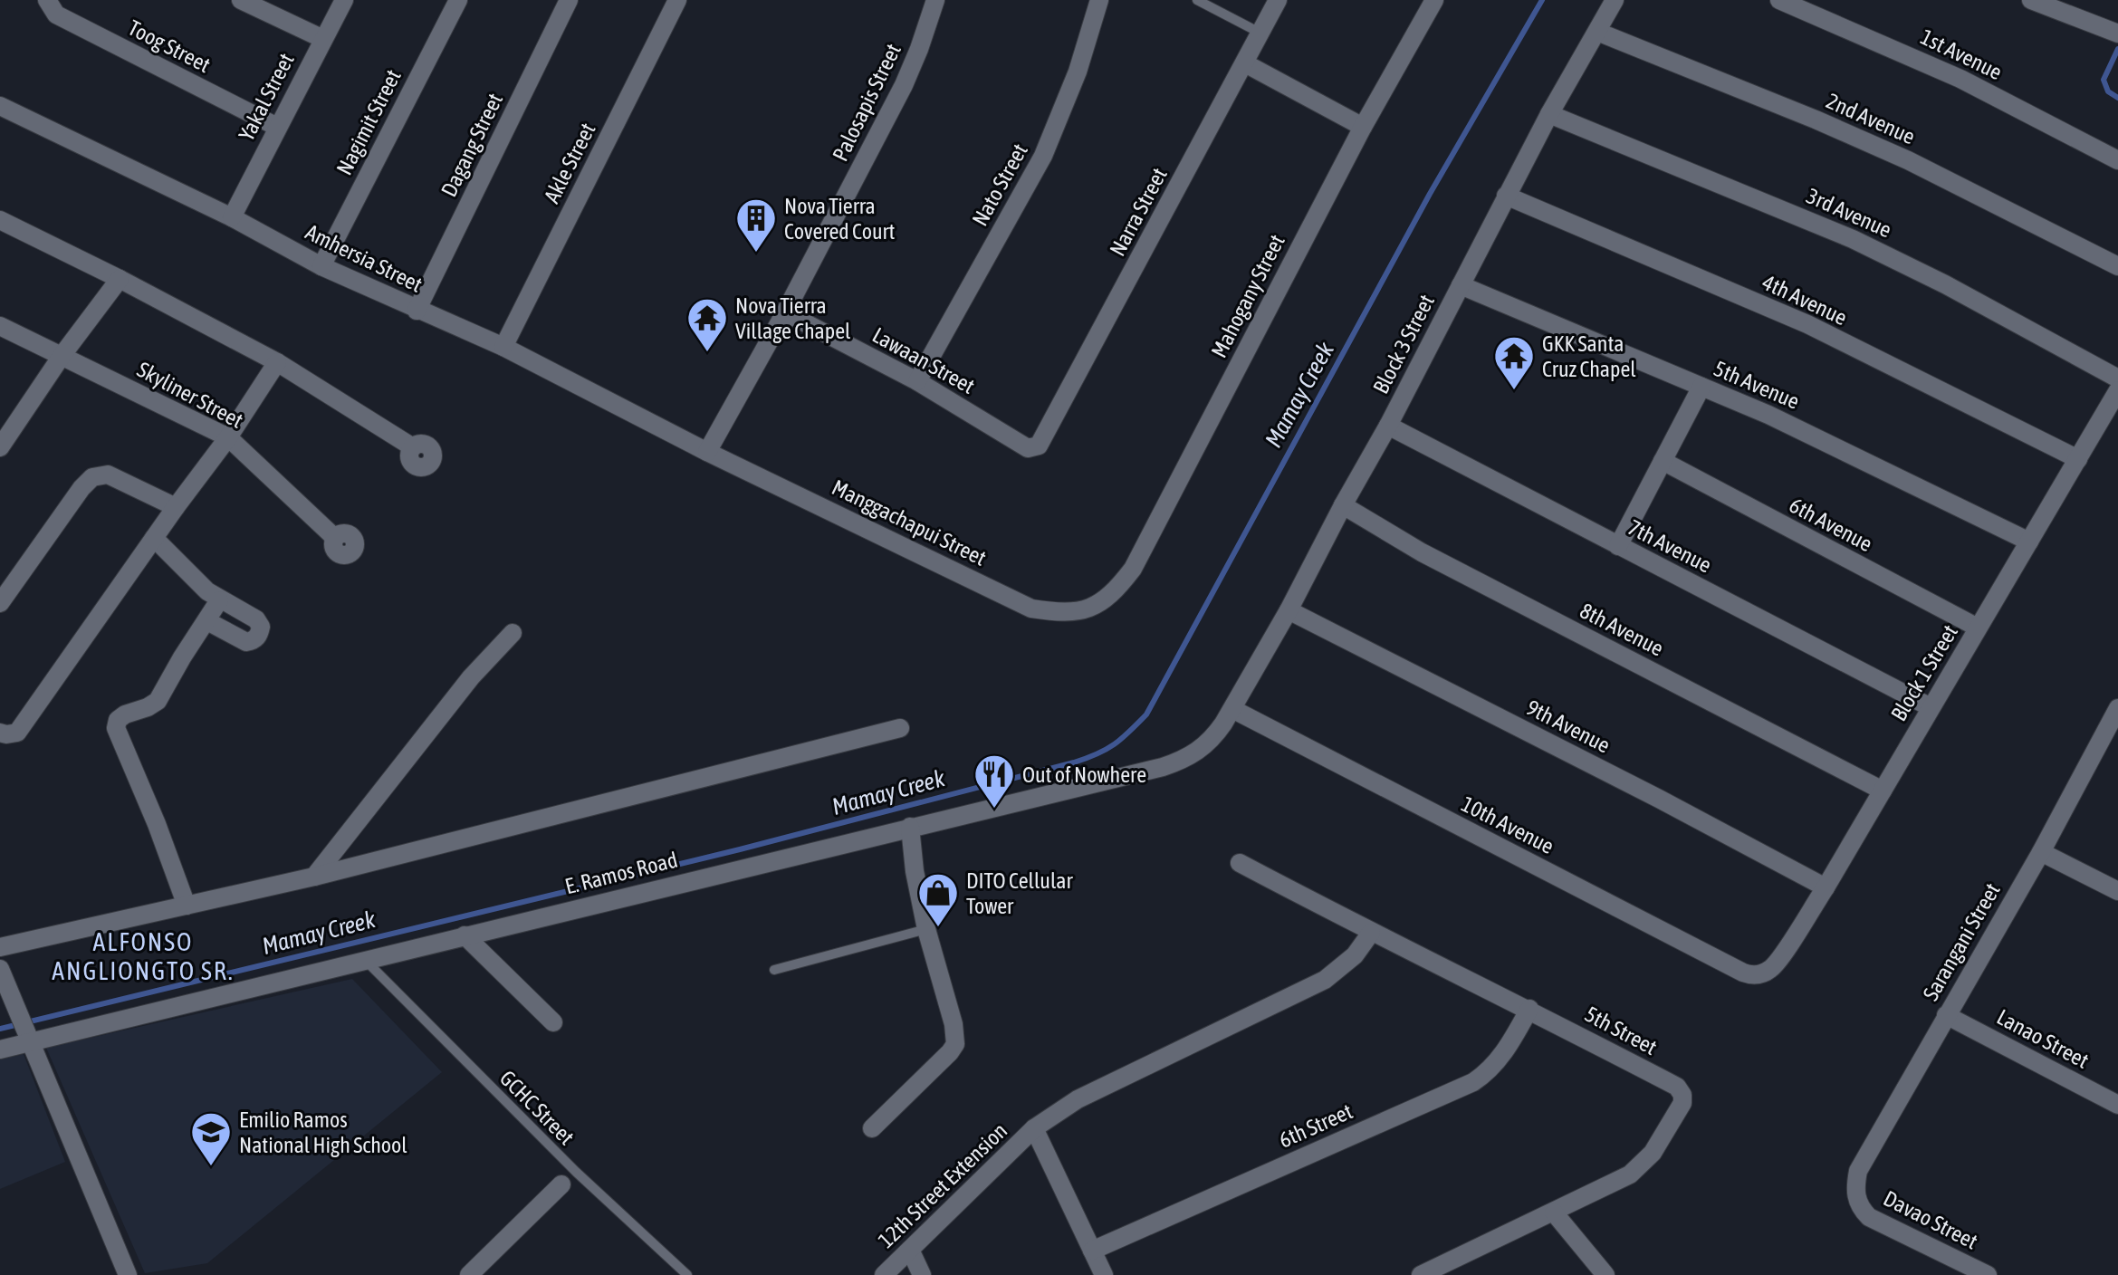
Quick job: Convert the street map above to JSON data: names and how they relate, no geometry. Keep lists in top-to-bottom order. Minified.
{"streets":{"street":["Toog Street","1st Avenue","Yakal Street","Palosapis Street","2nd Avenue","Nagimit Street","Dagang Street","Akle Street","Nato Street","Narra Street","3rd Avenue","Amhersia Street","Mahogany Street","4th Avenue","Block 3 Street","Lawaan Street","5th Avenue","Skyliner Street","Manggachapui Street","6th Avenue","7th Avenue","8th Avenue","Block 1 Street","9th Avenue","10th Avenue","E. Ramos Road","Sarangani Street","5th Street","Lanao Street","6th Street","12th Street Extension","Davao Street"],"lane":["GCHC Street"]},"crossings":[["Toog Street","Yakal Street"],["Yakal Street","Amhersia Street"],["Palosapis Street","Amhersia Street"],["Palosapis Street","Lawaan Street"],["Palosapis Street","Manggachapui Street"],["2nd Avenue","Block 3 Street"],["Nagimit Street","Amhersia Street"],["Dagang Street","Amhersia Street"],["Akle Street","Amhersia Street"],["Nato Street","Lawaan Street"],["Narra Street","Lawaan Street"],["3rd Avenue","Block 3 Street"],["Amhersia Street","Manggachapui Street"],["Mahogany Street","Manggachapui Street"],["4th Avenue","Block 3 Street"],["4th Avenue","Block 1 Street"],["Block 3 Street","5th Avenue"],["Block 3 Street","7th Avenue"],["Block 3 Street","8th Avenue"],["Block 3 Street","9th Avenue"],["Block 3 Street","10th Avenue"],["Block 3 Street","E. Ramos Road"],["5th Avenue","Block 1 Street"],["6th Avenue","Block 1 Street"],["7th Avenue","Block 1 Street"],["8th Avenue","Block 1 Street"],["Block 1 Street","9th Avenue"],["Block 1 Street","10th Avenue"],["10th Avenue","E. Ramos Road"],["E. Ramos Road","GCHC Street"],["Sarangani Street","Lanao Street"],["Sarangani Street","Davao Street"],["5th Street","6th Street"]],"districts":["ALFONSO ANGLIONGTO SR."],"water":["Mamay Creek"],"places":{"building":["Nova Tierra Covered Court"],"temple":["Nova Tierra Village Chapel","GKK Santa Cruz Chapel"],"restaurant":["Out of Nowhere"],"shop":["DITO Cellular Tower"],"school or university":["Emilio Ramos National High School"]}}
